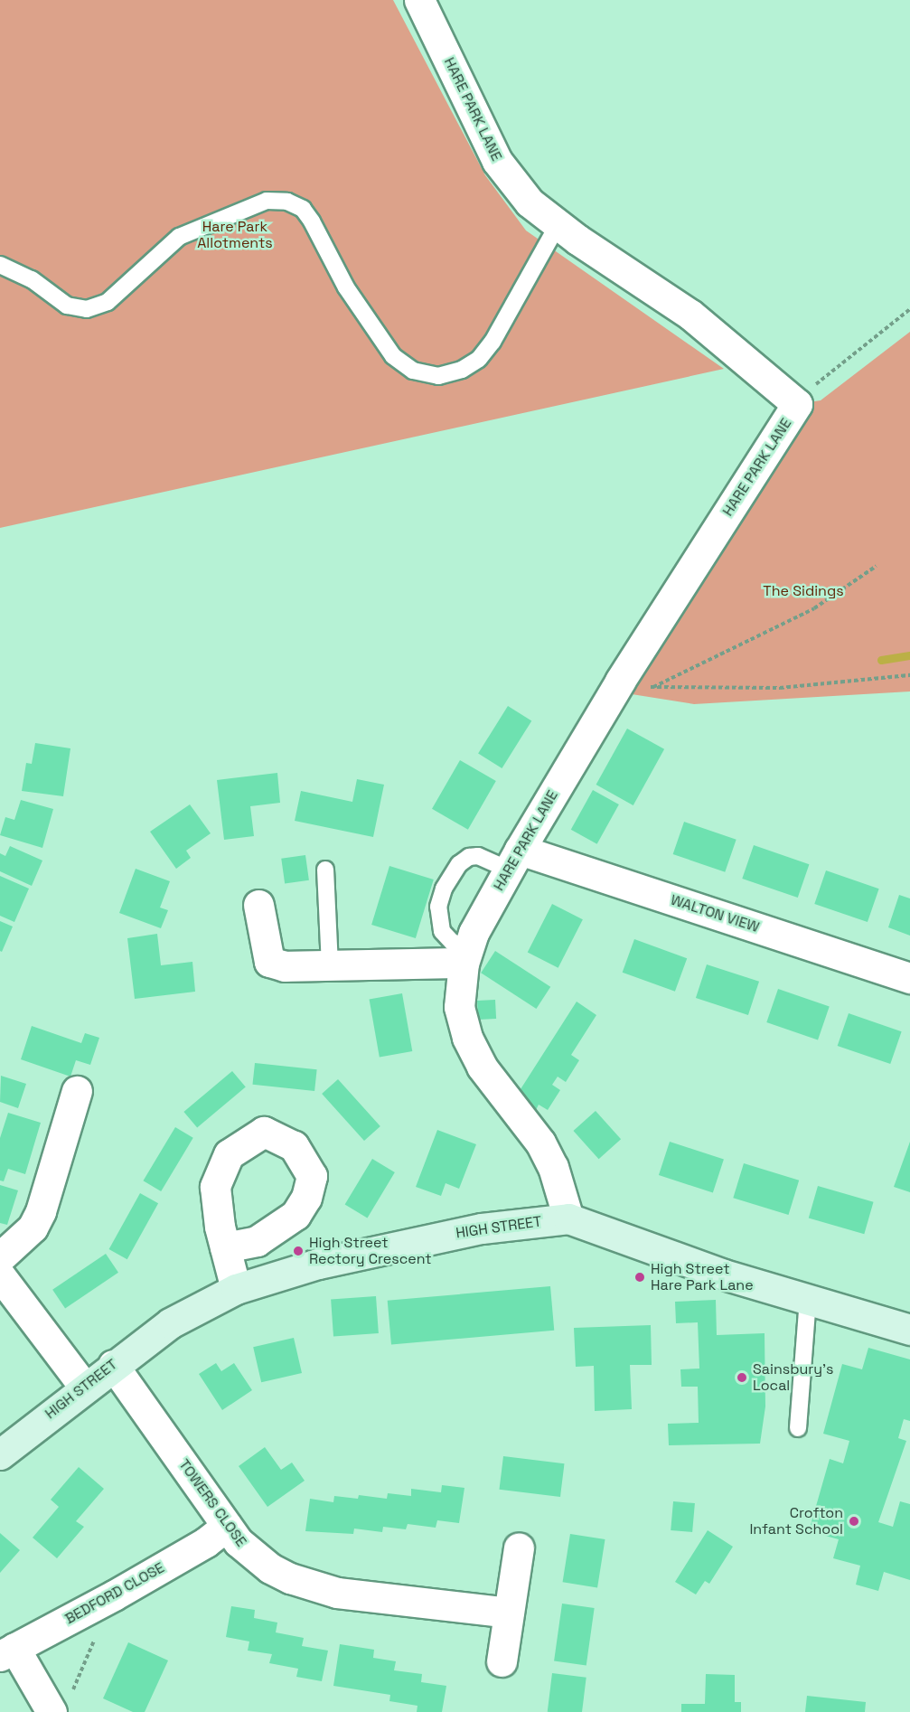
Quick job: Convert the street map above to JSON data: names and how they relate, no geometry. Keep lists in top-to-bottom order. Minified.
{"streets":{"street":["HARE PARK LANE","WALTON VIEW","HIGH STREET","TOWERS CLOSE","BEDFORD CLOSE"]},"crossings":[["HARE PARK LANE","WALTON VIEW"],["HARE PARK LANE","HIGH STREET"],["HIGH STREET","TOWERS CLOSE"],["TOWERS CLOSE","BEDFORD CLOSE"]],"parks":["Hare Park Allotments","The Sidings"],"places":["High Street Rectory Crescent","High Street Hare Park Lane","Sainsbury's Local","Crofton Infant School"]}
